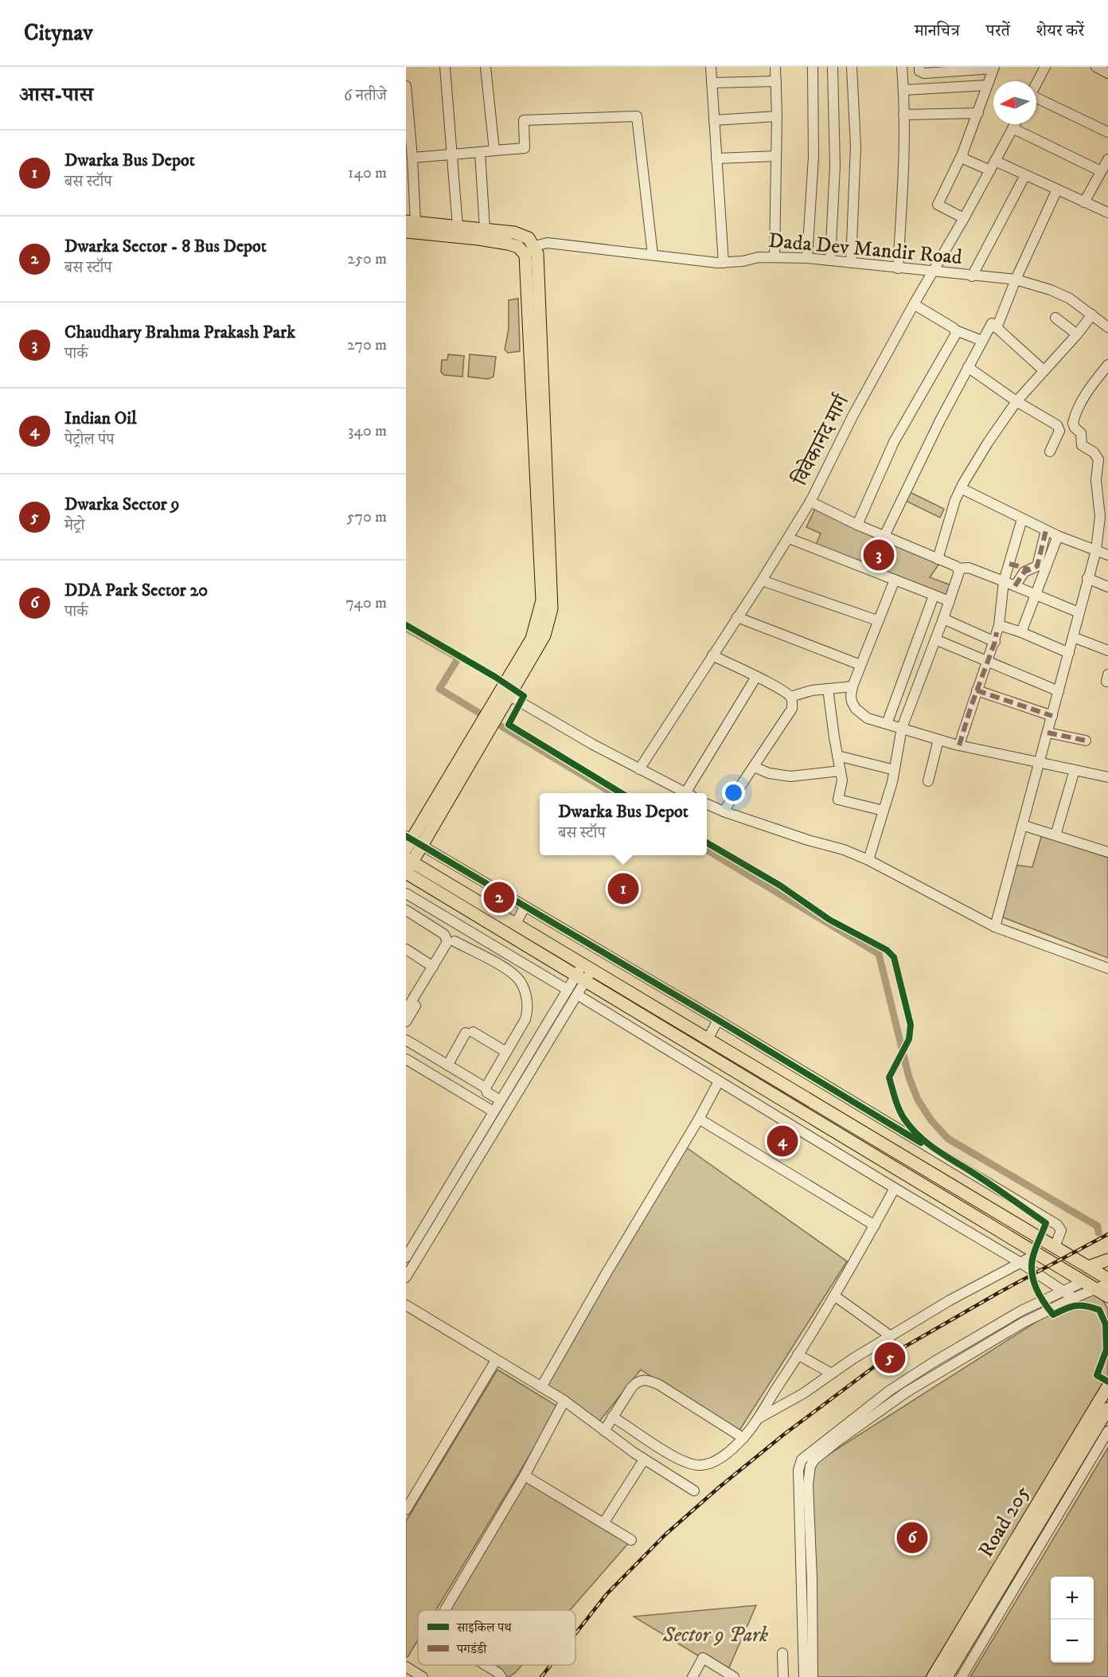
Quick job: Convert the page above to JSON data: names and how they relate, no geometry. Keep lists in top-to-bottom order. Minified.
{"streets":{"main road":["Road 205"],"street":["Dada Dev Mandir Road","विवेकानंद मार्ग"]},"crossings":[["Dada Dev Mandir Road","विवेकानंद मार्ग"]],"parks":["Sector 9 Park"],"legend":["साइकिल पथ","पगडंडी"],"north":"left","page":{"header":"Citynav","nav":["मानचित्र","परतें","शेयर करें"],"heading":["आस-पास","6 नतीजे"],"list":[{"mark":"1","name":"Dwarka Bus Depot","note":"बस स्टॉप","value":"140 m"},{"mark":"2","name":"Dwarka Sector - 8 Bus Depot","note":"बस स्टॉप","value":"250 m"},{"mark":"3","name":"Chaudhary Brahma Prakash Park","note":"पार्क","value":"270 m"},{"mark":"4","name":"Indian Oil","note":"पेट्रोल पंप","value":"340 m"},{"mark":"5","name":"Dwarka Sector 9","note":"मेट्रो","value":"570 m"},{"mark":"6","name":"DDA Park Sector 20","note":"पार्क","value":"740 m"}],"pins":["3","1","2","4","5","6"],"popup":["Dwarka Bus Depot","बस स्टॉप"],"map_buttons":["+","−"]}}
